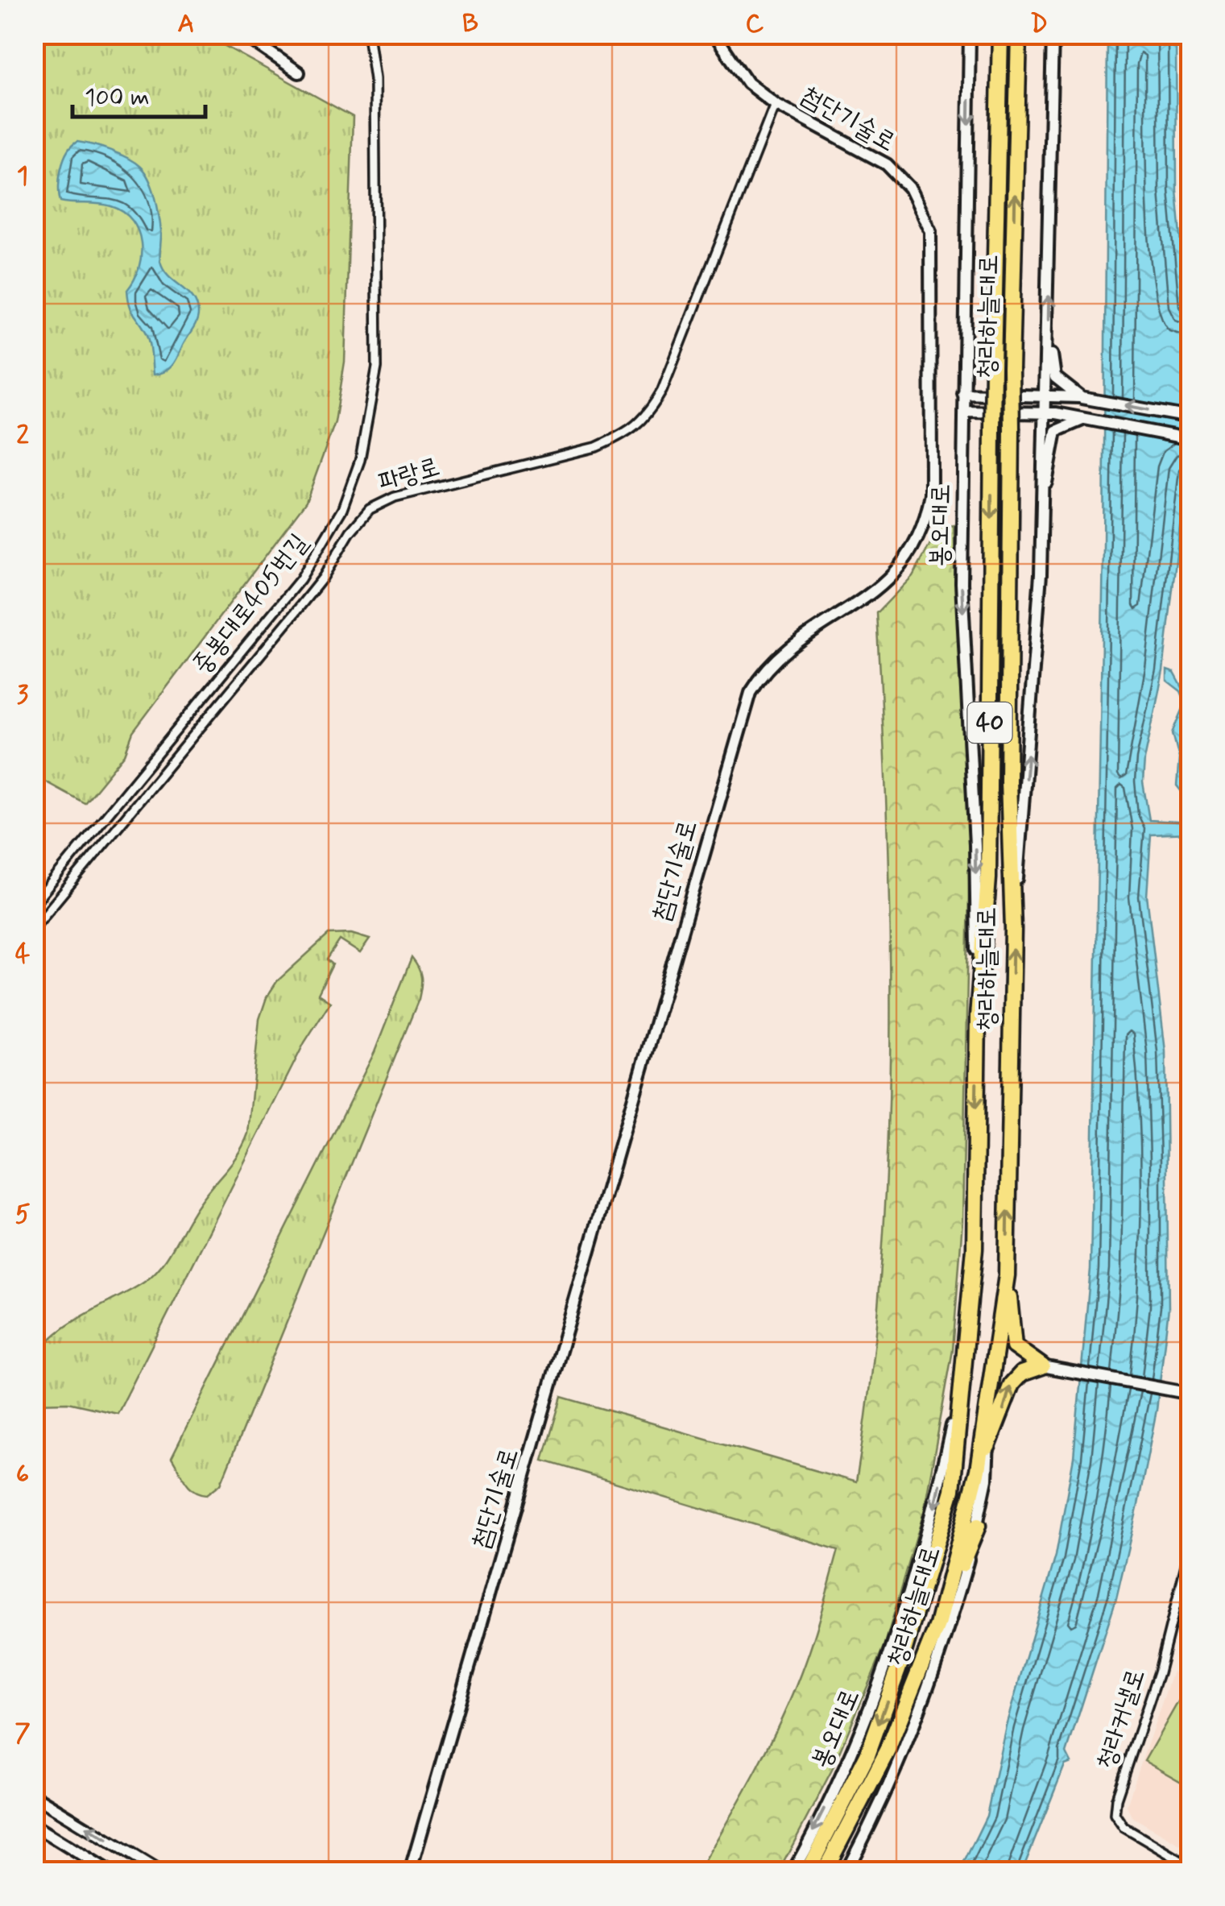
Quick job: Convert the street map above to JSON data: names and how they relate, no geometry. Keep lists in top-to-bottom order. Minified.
{"streets":{"highway":["청라하늘대로","40"],"street":["첨단기술로","파랑로","봉오대로","중봉대로405번길","청라커낼로"]},"crossings":[["첨단기술로","파랑로"],["청라하늘대로","봉오대로"],["청라하늘대로","40"]],"scale_bar":"100 m","grid":{"columns":["A","B","C","D"],"rows":["1","2","3","4","5","6","7"]}}
